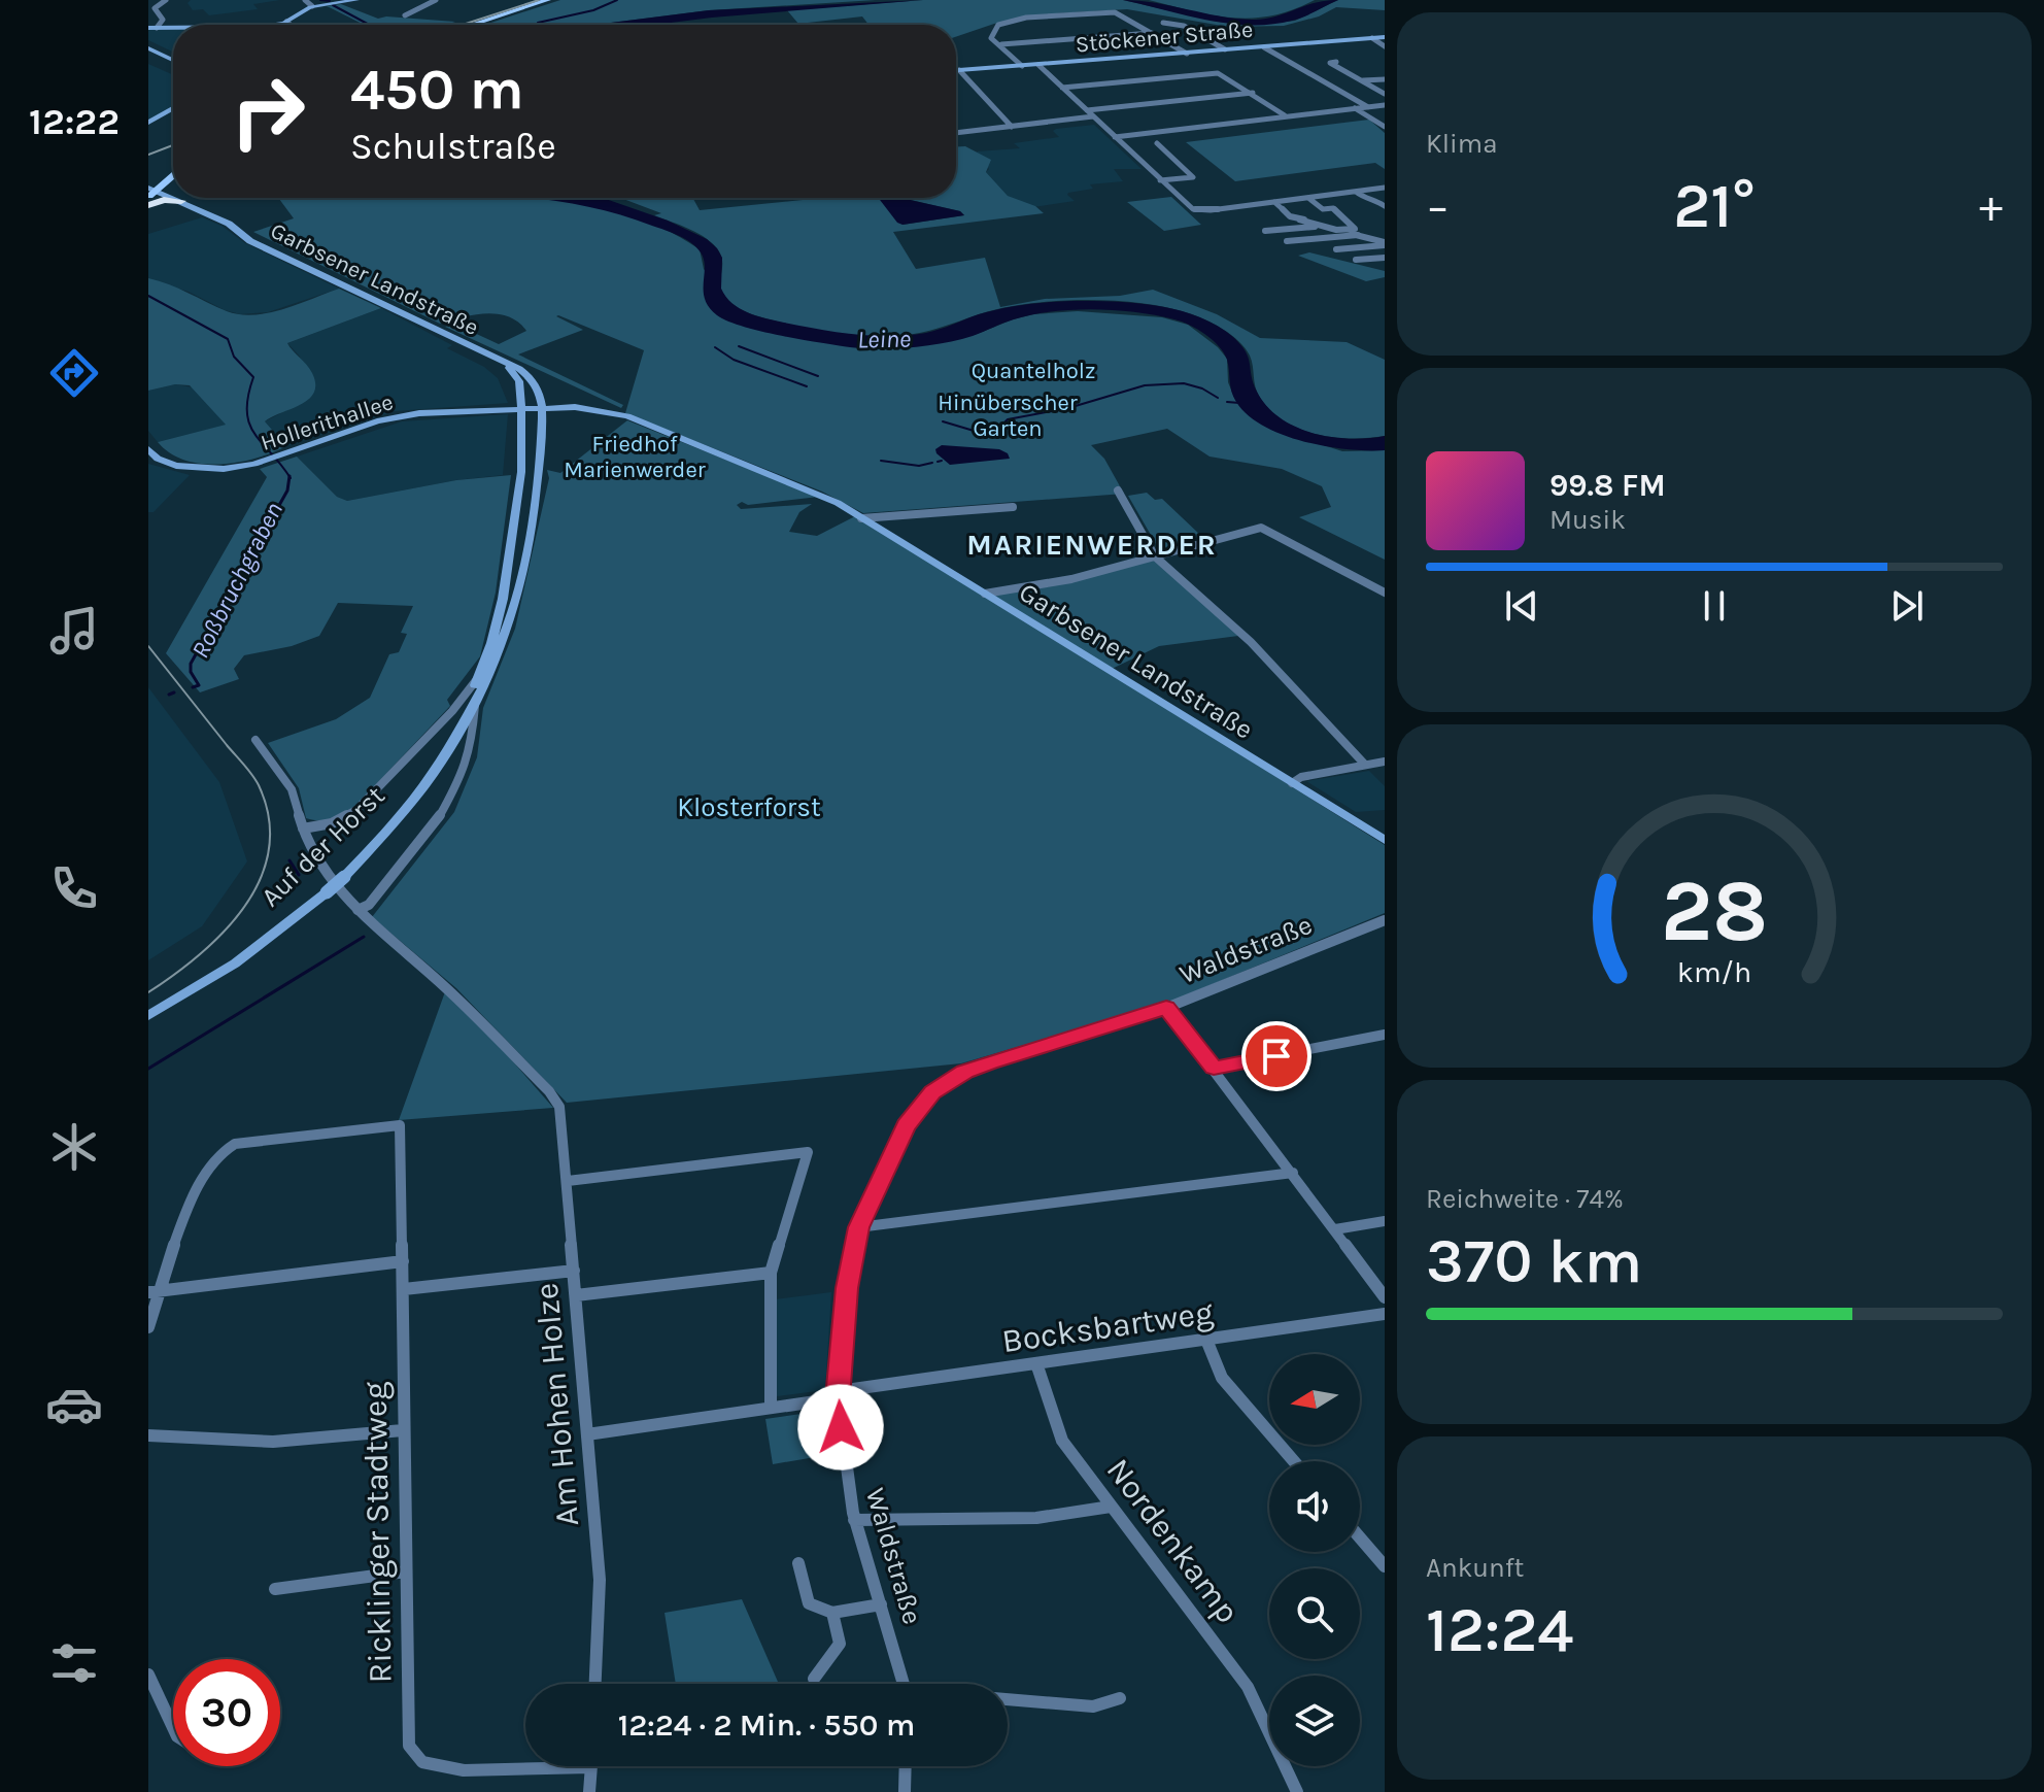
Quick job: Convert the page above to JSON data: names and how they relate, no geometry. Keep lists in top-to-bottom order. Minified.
{"streets":{"street":["Stöckener Straße","Garbsener Landstraße","Hollerithallee","Auf der Horst","Waldstraße","Bocksbartweg","Am Hohen Holze","Ricklinger Stadtweg","Nordenkamp"]},"crossings":[["Garbsener Landstraße","Hollerithallee"],["Garbsener Landstraße","Auf der Horst"],["Hollerithallee","Auf der Horst"],["Auf der Horst","Am Hohen Holze"],["Waldstraße","Bocksbartweg"],["Bocksbartweg","Am Hohen Holze"],["Bocksbartweg","Nordenkamp"]],"districts":["MARIENWERDER"],"water":["Leine","Roßbruchgraben"],"parks":["Quantelholz","Hinüberscher Garten","Friedhof Marienwerder","Klosterforst"],"north":"left","page":{"tabs":"12:22","tile":["Klima",["Reichweite · 74%","370 km"],["Ankunft","12:24"]],"turn":["450 m","Schulstraße"],"heat":["−","21°","+"],"song":["99.8 FM","Musik"],"limit":"30","trip":"12:24 · 2 Min. · 550 m","gauge":["28","km/h"]}}
